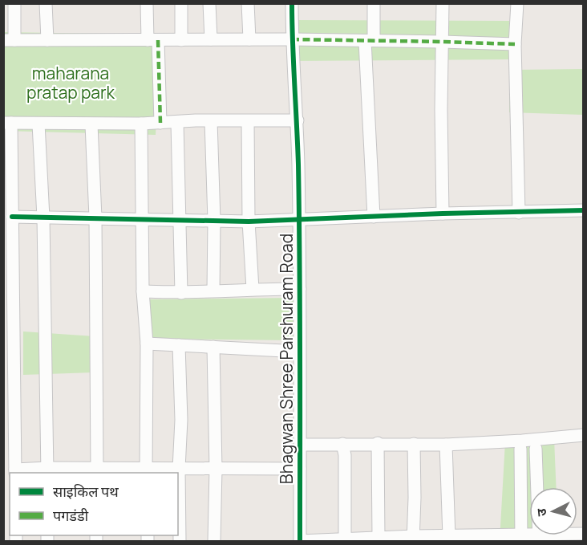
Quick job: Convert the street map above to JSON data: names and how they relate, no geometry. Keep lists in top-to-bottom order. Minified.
{"streets":{"street":["Bhagwan Shree Parshuram Road"]},"parks":["maharana pratap park"],"legend":["साइकिल पथ","पगडंडी"],"north":"left"}
